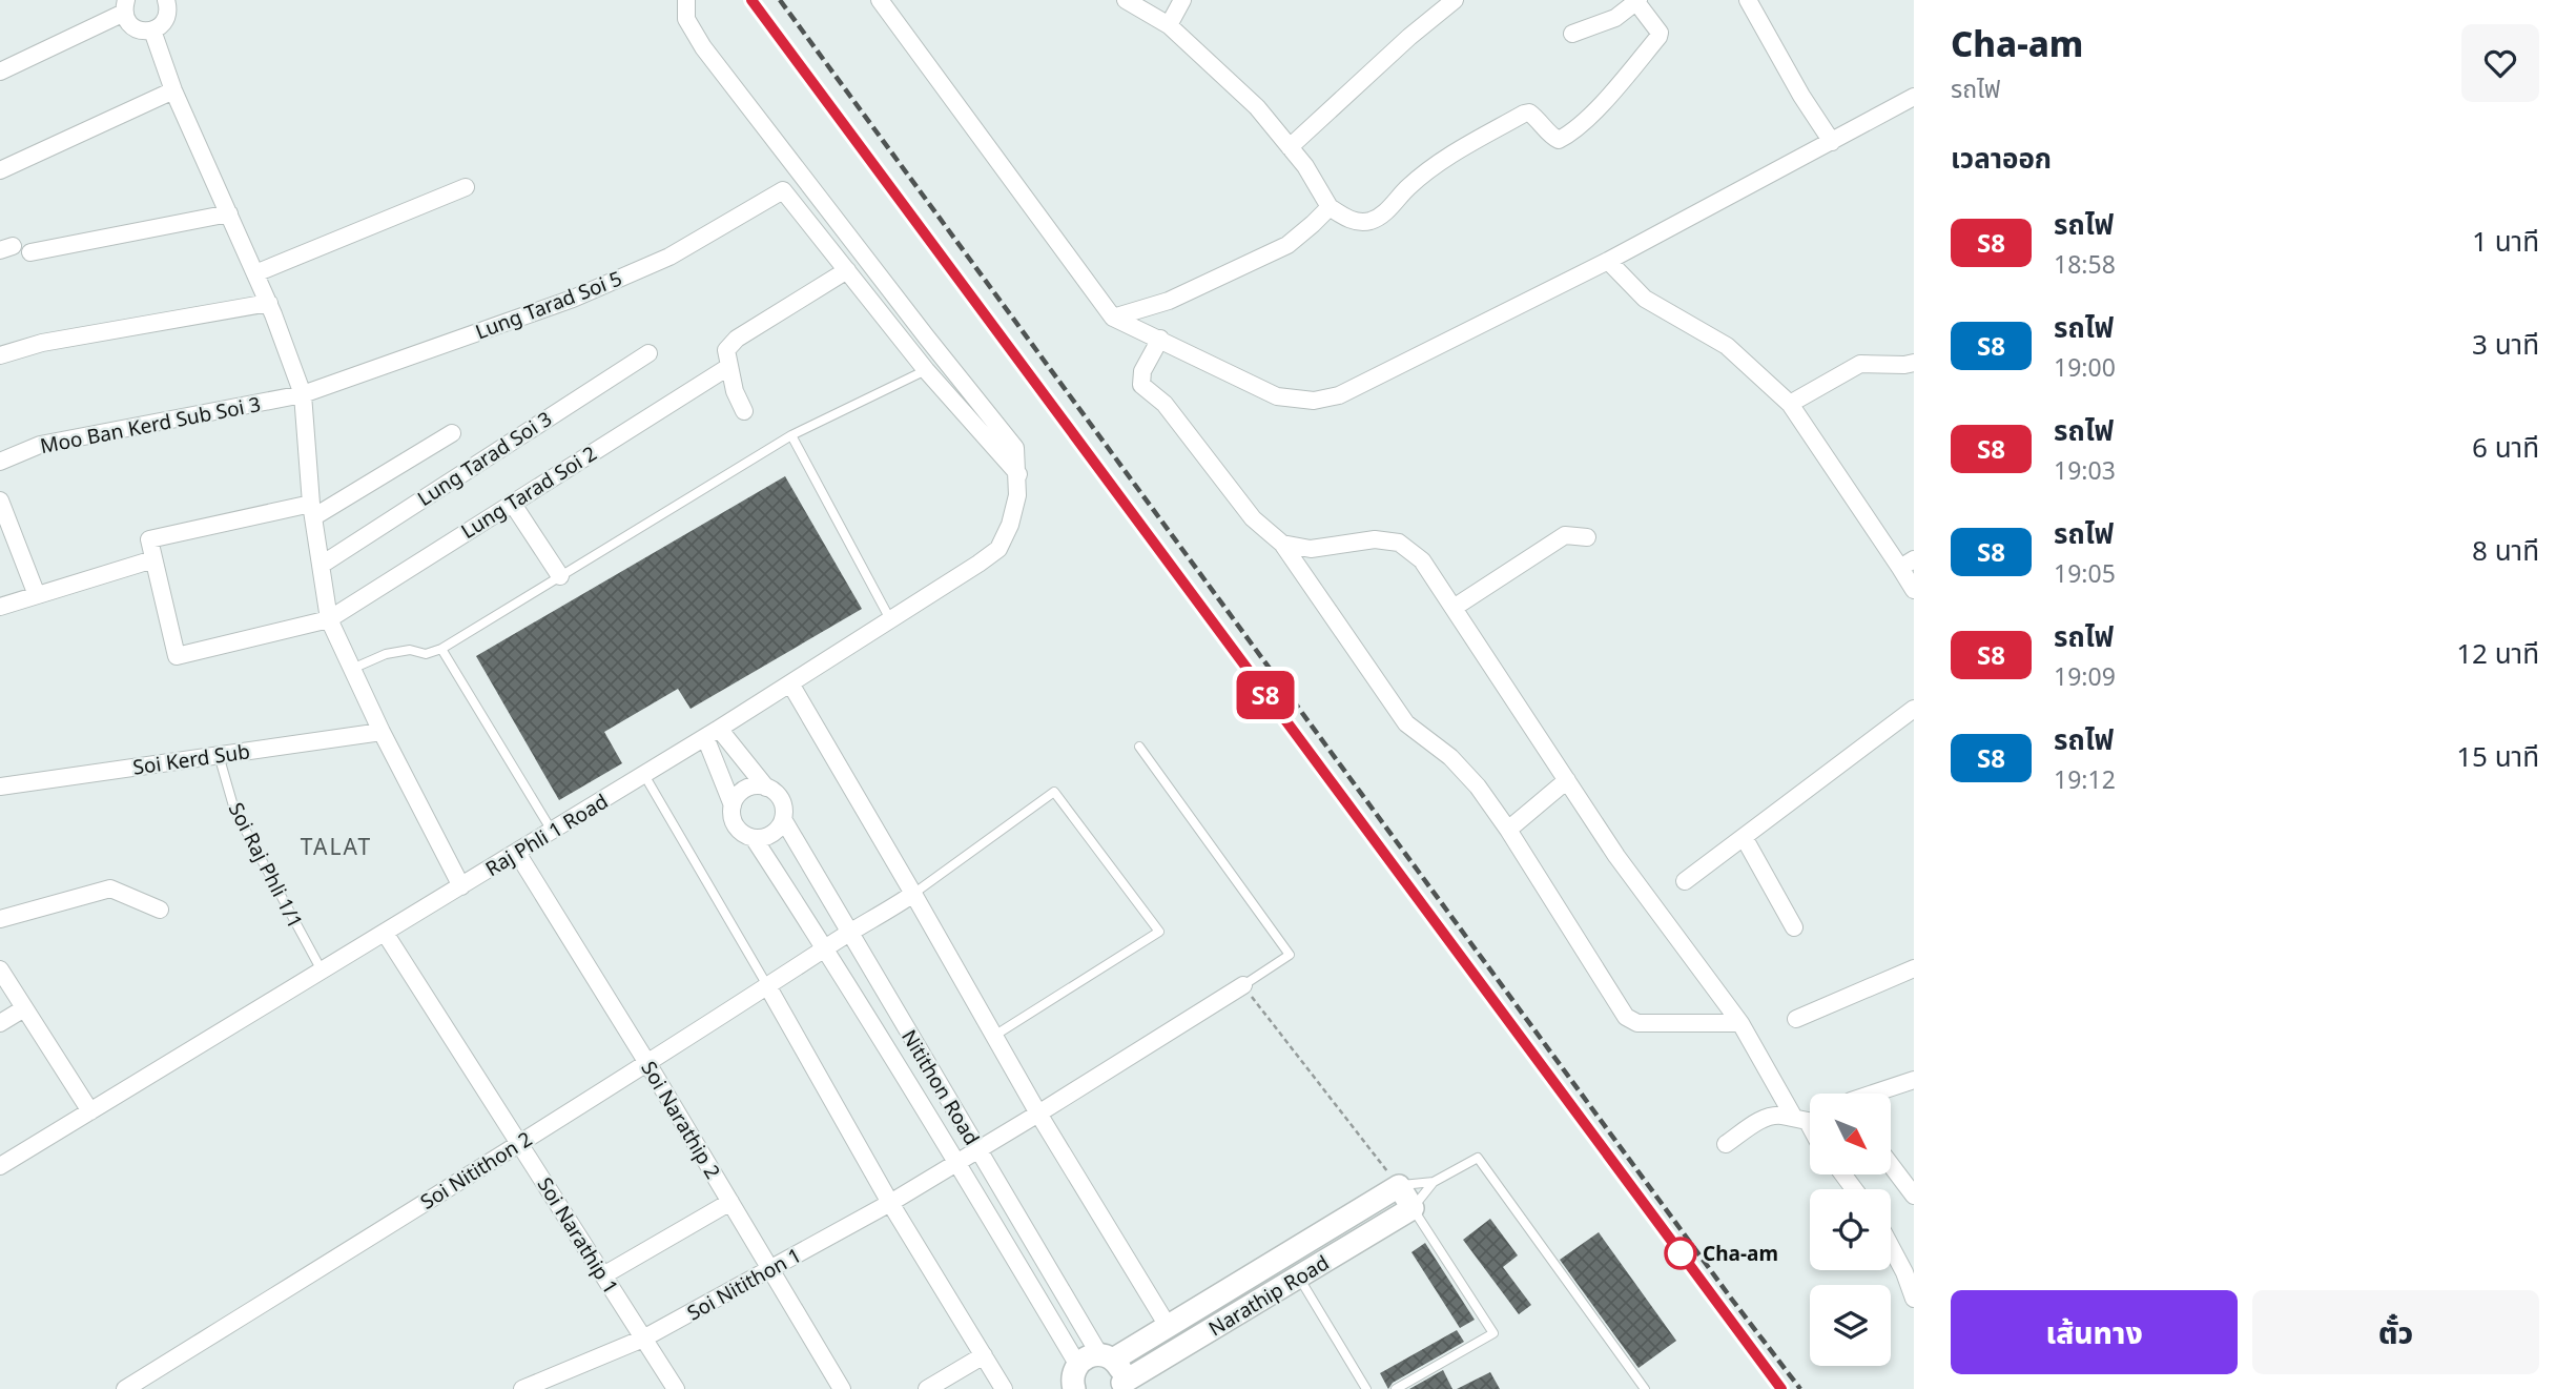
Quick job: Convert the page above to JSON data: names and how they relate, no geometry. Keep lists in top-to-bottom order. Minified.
{"streets":{"street":["Lung Tarad Soi 5","Moo Ban Kerd Sub Soi 3","Lung Tarad Soi 3","Lung Tarad Soi 2","Soi Kerd Sub","Raj Phli 1 Road","Nitithon Road","Soi Narathip 2","Soi Nitithon 2","Soi Narathip 1","Soi Nitithon 1","Narathip Road"],"lane":["Soi Raj Phli 1/1"]},"crossings":[["Lung Tarad Soi 5","Moo Ban Kerd Sub Soi 3"],["Soi Kerd Sub","Soi Raj Phli 1/1"],["Raj Phli 1 Road","Soi Raj Phli 1/1"],["Raj Phli 1 Road","Soi Narathip 2"],["Raj Phli 1 Road","Soi Narathip 1"],["Nitithon Road","Soi Nitithon 2"],["Nitithon Road","Soi Nitithon 1"],["Nitithon Road","Narathip Road"],["Soi Narathip 2","Soi Nitithon 2"],["Soi Narathip 2","Soi Nitithon 1"],["Soi Nitithon 2","Soi Narathip 1"],["Soi Narathip 1","Soi Nitithon 1"]],"districts":["TALAT"],"places":["Cha-am"],"north":"bottom right","page":{"on_map":"S8","heading":[["Cha-am","รถไฟ"],"เวลาออก"],"list":[{"mark":"S8","name":"รถไฟ","note":"18:58","value":"1 นาที"},{"mark":"S8","name":"รถไฟ","note":"19:00","value":"3 นาที"},{"mark":"S8","name":"รถไฟ","note":"19:03","value":"6 นาที"},{"mark":"S8","name":"รถไฟ","note":"19:05","value":"8 นาที"},{"mark":"S8","name":"รถไฟ","note":"19:09","value":"12 นาที"},{"mark":"S8","name":"รถไฟ","note":"19:12","value":"15 นาที"}],"buttons":["เส้นทาง","ตั๋ว"]}}
